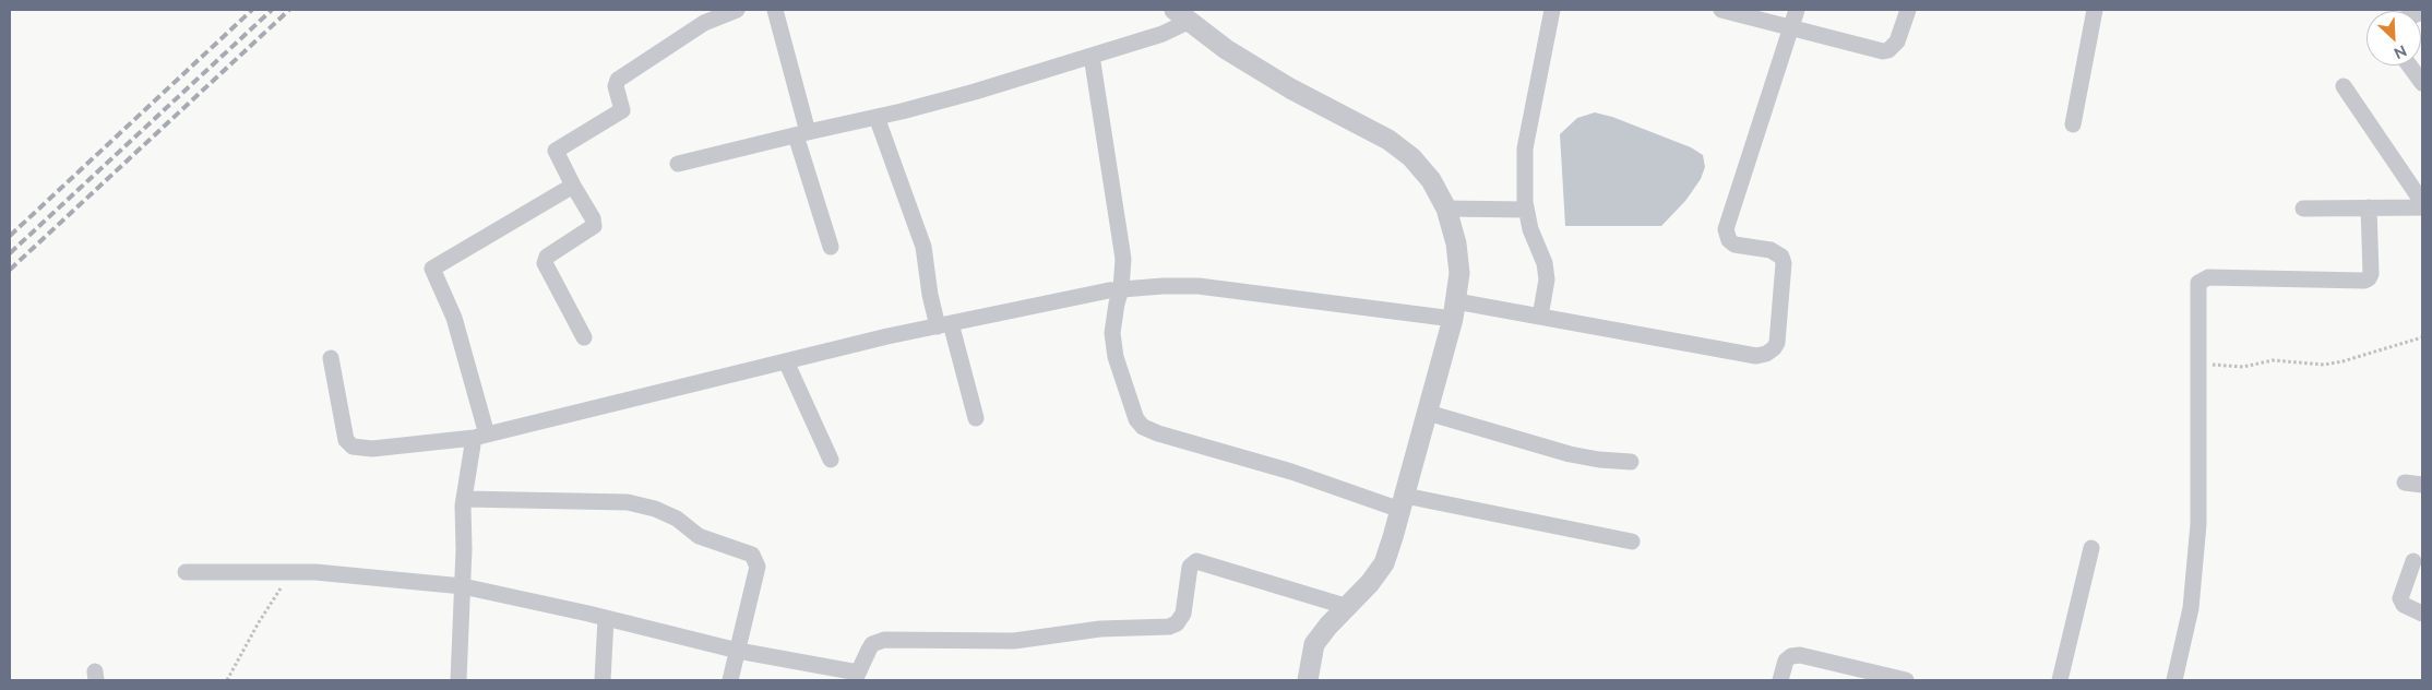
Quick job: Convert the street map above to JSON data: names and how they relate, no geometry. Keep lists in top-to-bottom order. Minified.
{"north":"bottom right"}
